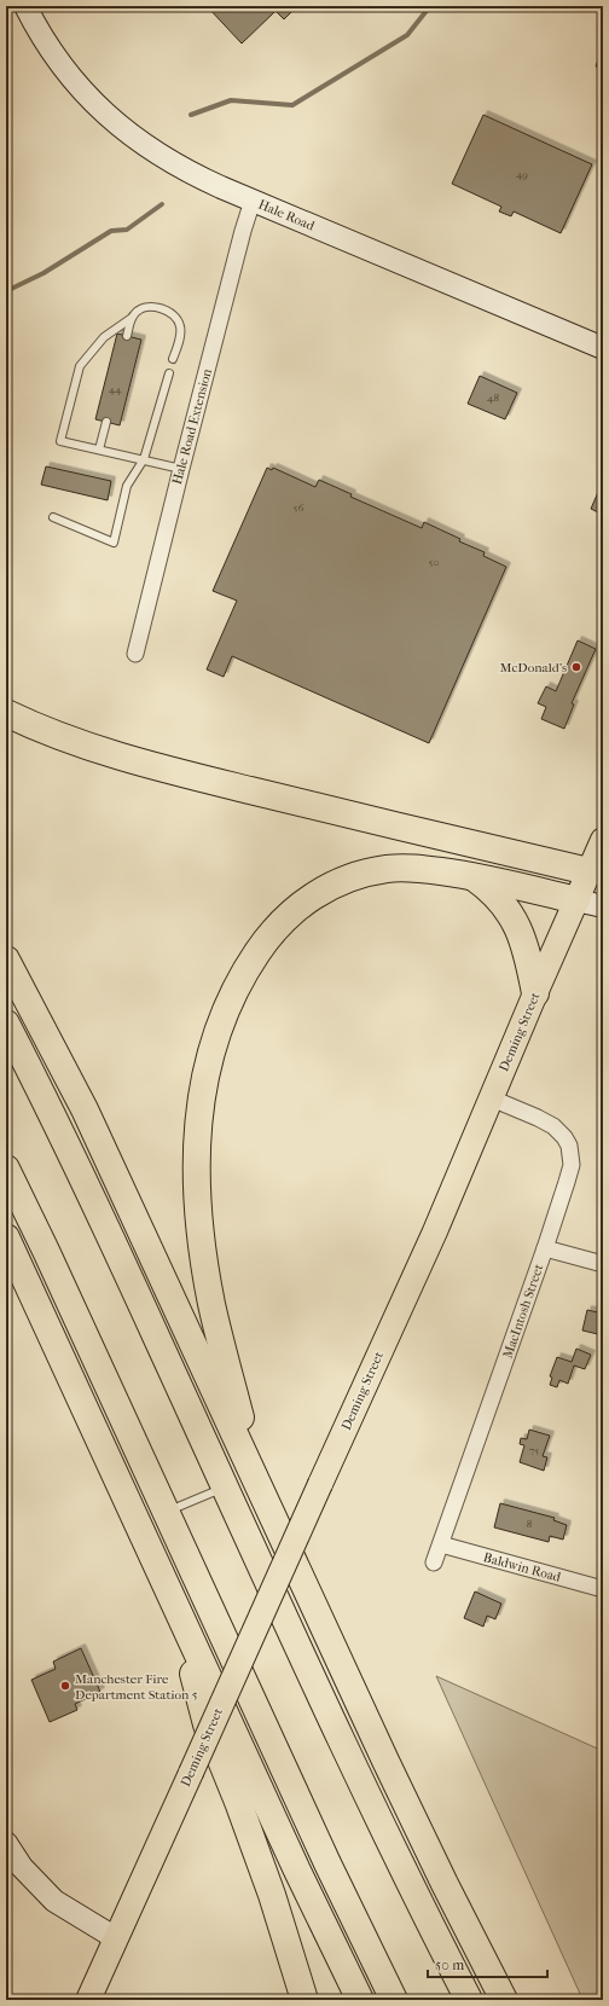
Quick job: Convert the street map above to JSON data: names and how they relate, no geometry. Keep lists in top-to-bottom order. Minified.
{"streets":{"main road":["Deming Street"],"street":["Hale Road","Hale Road Extension","MacIntosh Street","Baldwin Road"]},"crossings":[["Hale Road","Hale Road Extension"],["Deming Street","MacIntosh Street"],["MacIntosh Street","Baldwin Road"]],"places":["McDonald's","Manchester Fire Department Station 5"],"house_numbers":["49","44","48","56","50","75","8"],"scale_bar":"50 m"}
